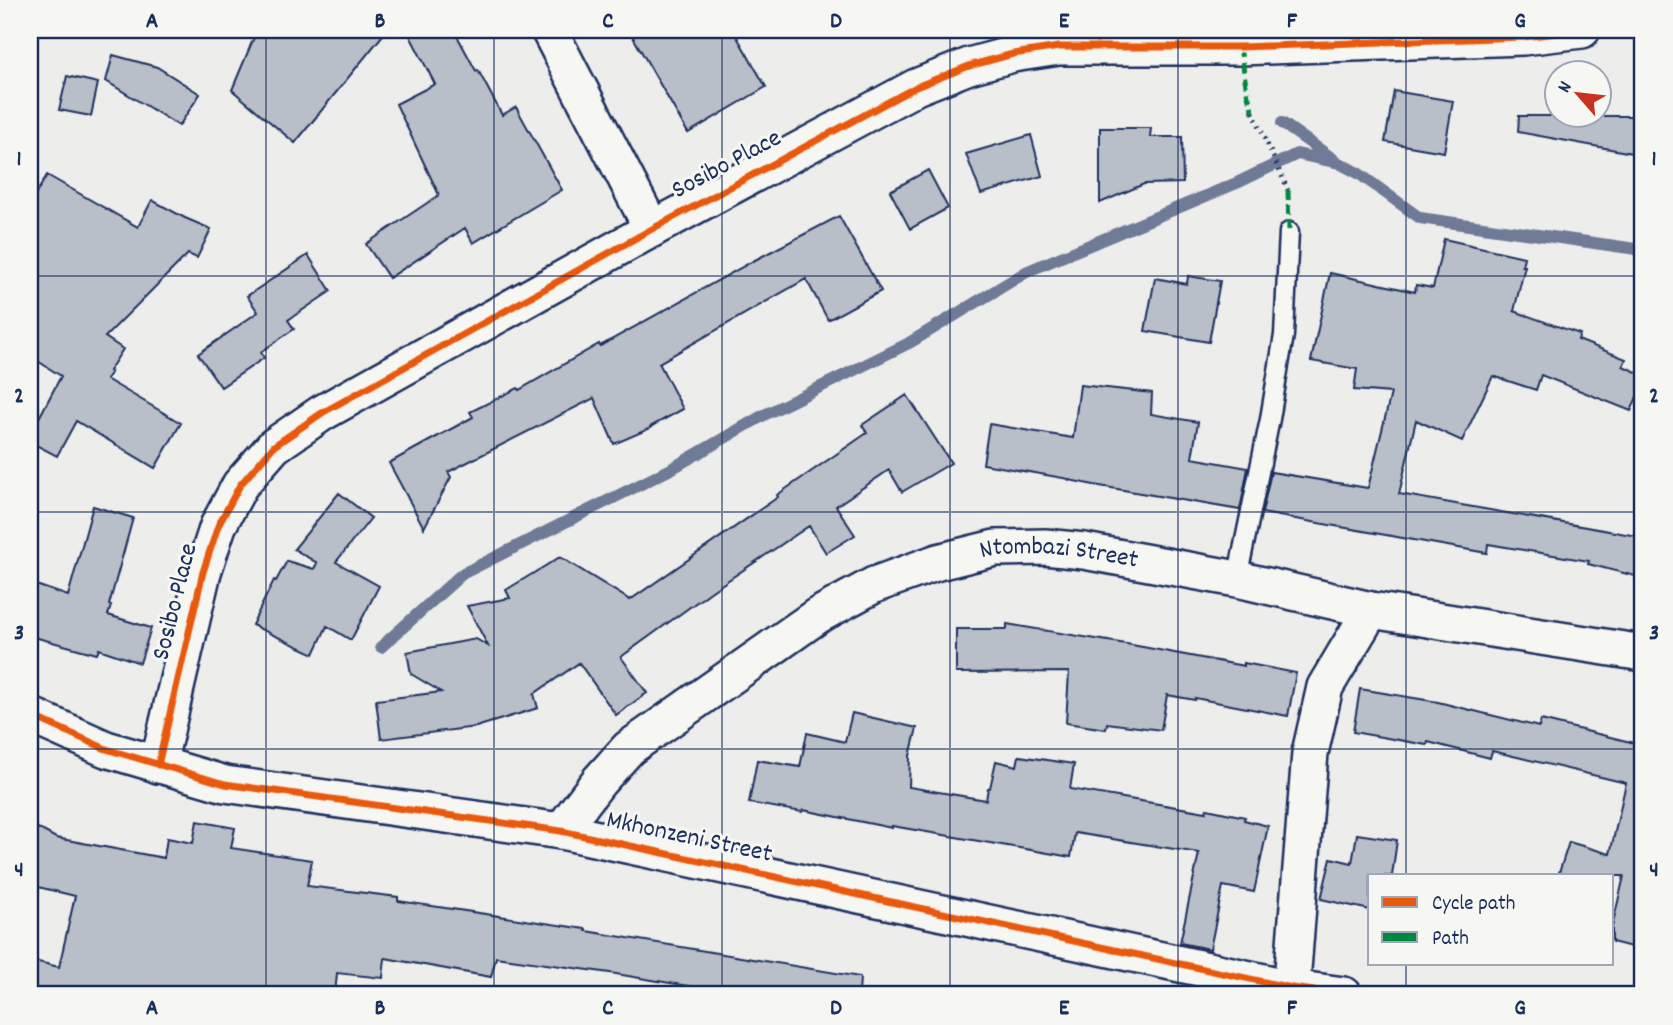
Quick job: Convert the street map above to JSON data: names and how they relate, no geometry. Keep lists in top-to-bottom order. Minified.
{"streets":{"street":["Sosibo Place","Ntombazi Street","Mkhonzeni Street"]},"crossings":[["Sosibo Place","Mkhonzeni Street"],["Ntombazi Street","Mkhonzeni Street"]],"legend":["Cycle path","Path"],"north":"top left","grid":{"columns":["A","B","C","D","E","F","G"],"rows":["1","2","3","4"]}}
